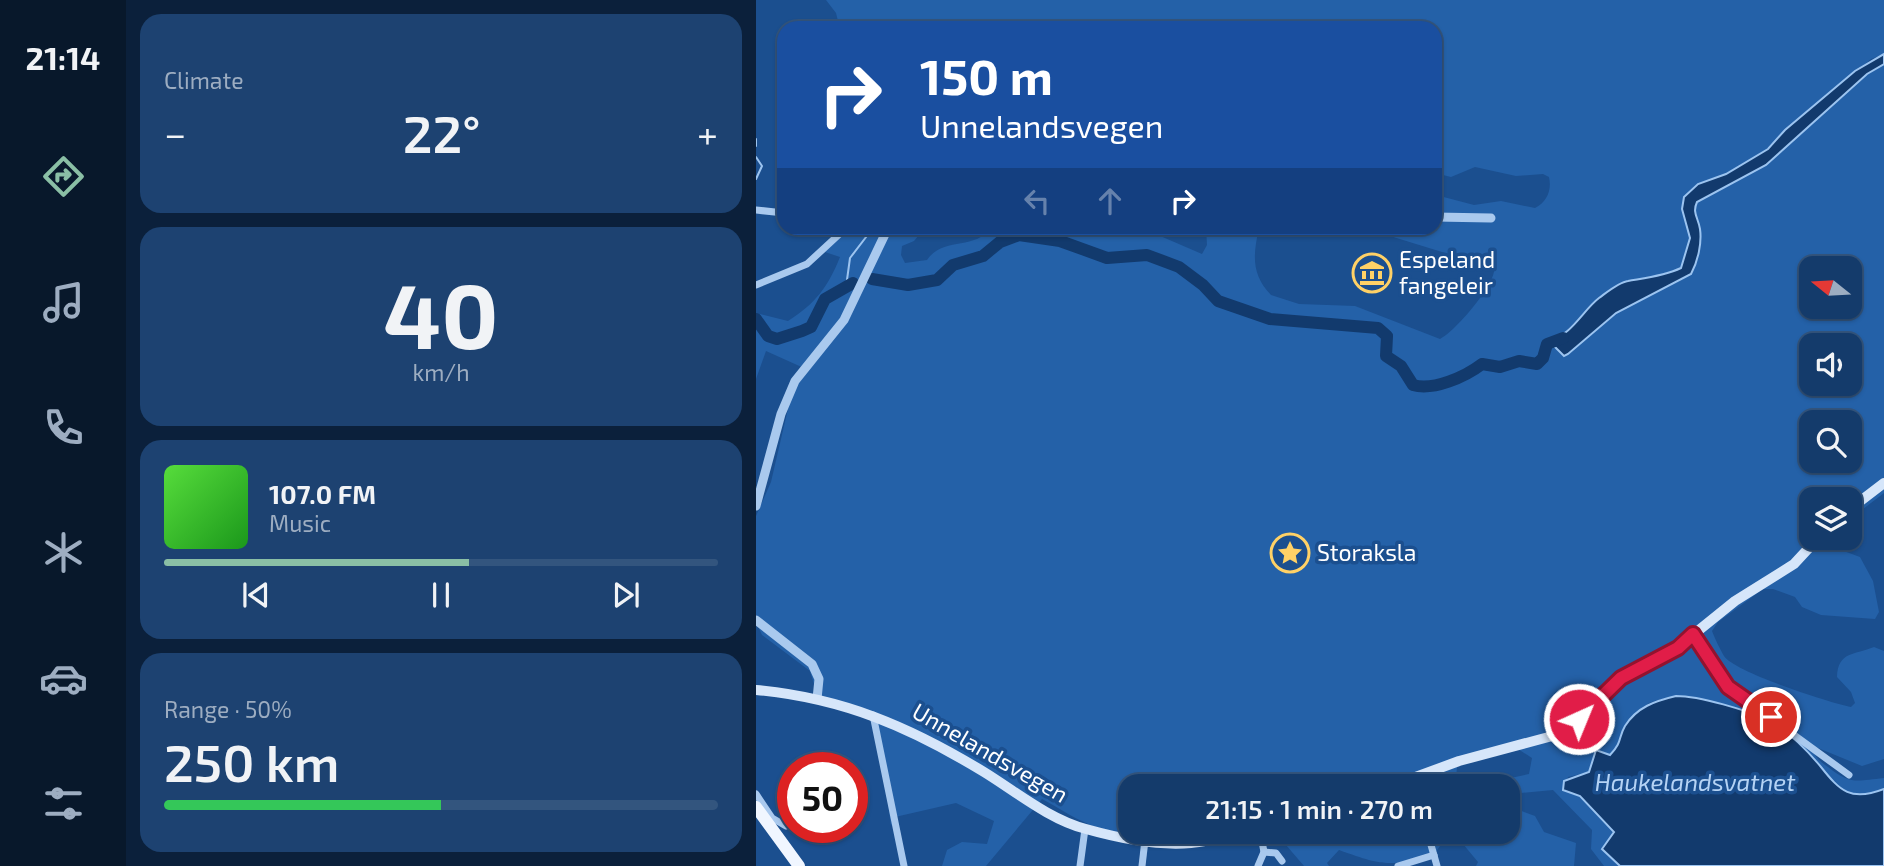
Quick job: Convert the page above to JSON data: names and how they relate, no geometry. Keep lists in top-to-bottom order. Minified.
{"streets":{"main road":["Unnelandsvegen"]},"water":["Haukelandsvatnet"],"places":{"museum":["Espeland fangeleir"],"place":["Storaksla"]},"north":"left","page":{"tabs":"21:14","tile":["Climate",["40","km/h"],["Range · 50%","250 km"]],"turn":["150 m","Unnelandsvegen"],"heat":["−","22°","+"],"song":["107.0 FM","Music"],"limit":"50","trip":"21:15 · 1 min · 270 m"}}
